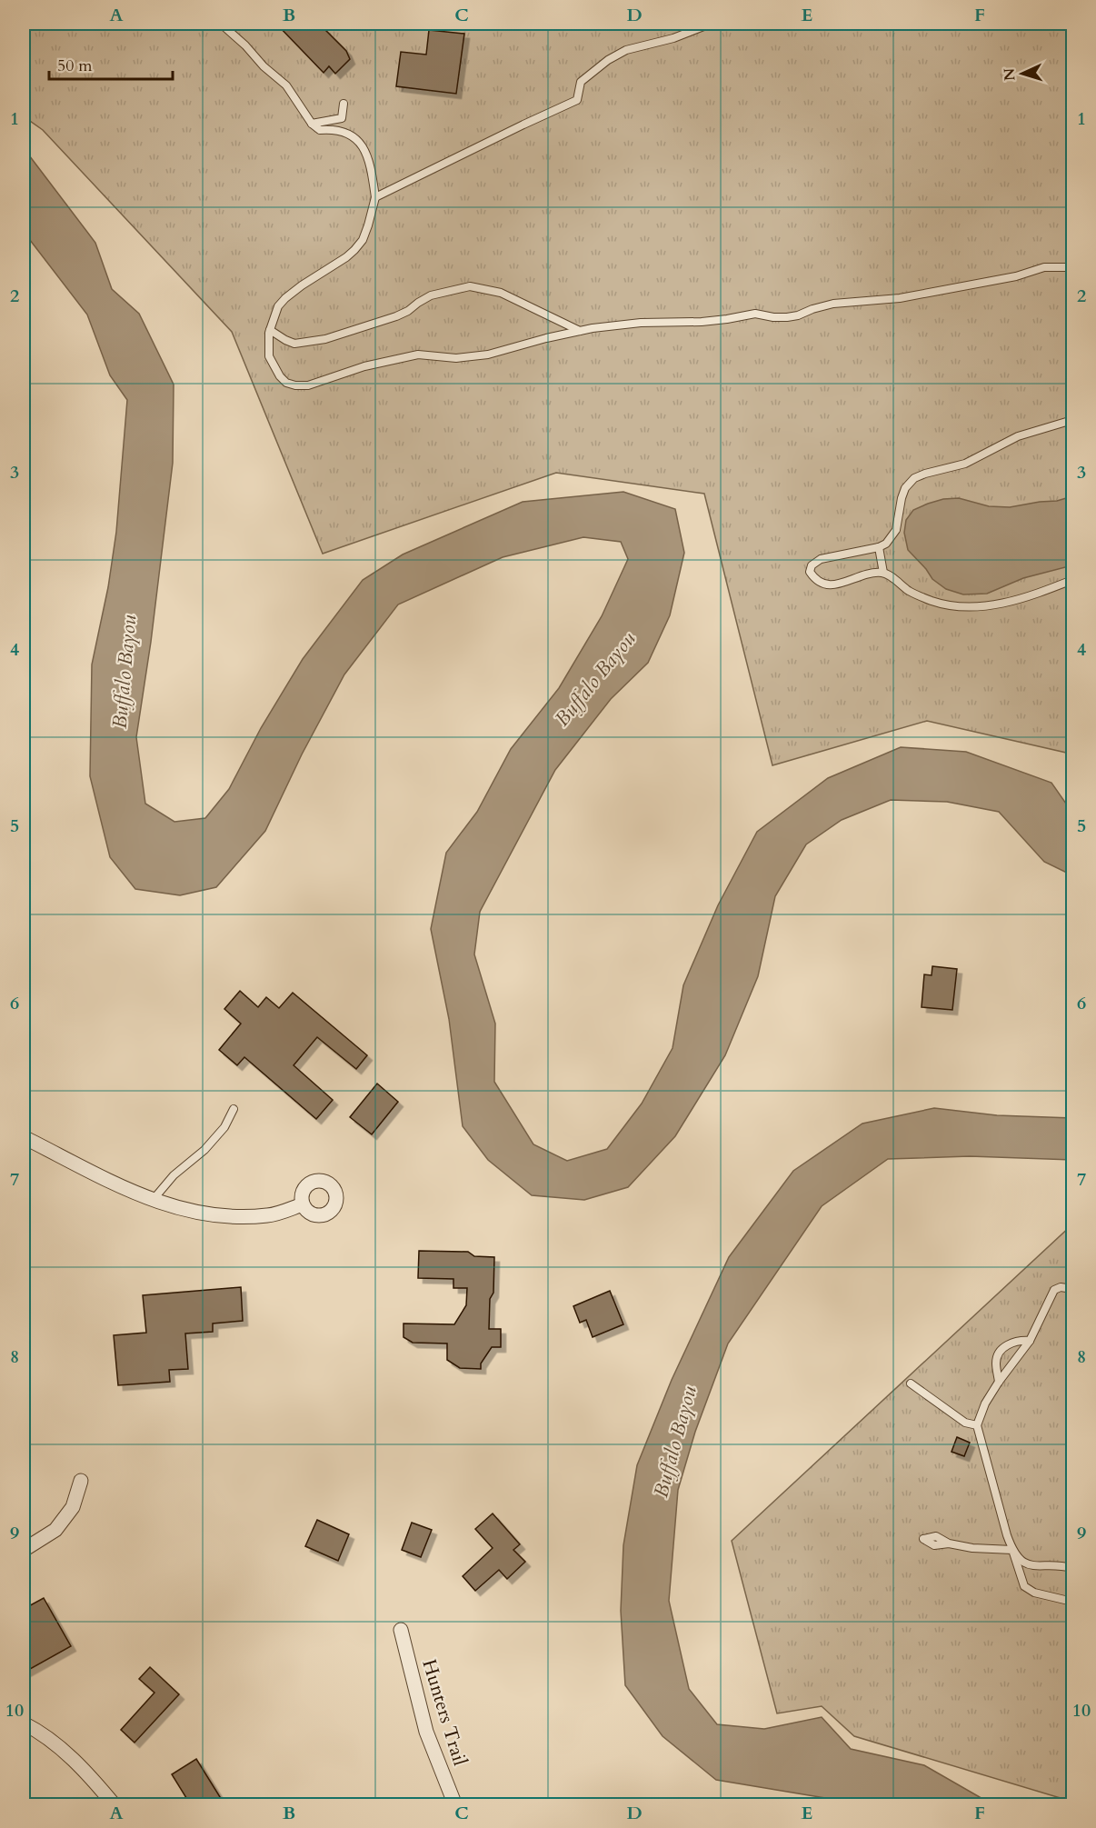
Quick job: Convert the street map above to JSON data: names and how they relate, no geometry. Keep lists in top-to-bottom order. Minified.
{"streets":{"street":["Hunters Trail"]},"water":["Buffalo Bayou"],"scale_bar":"50 m","north":"left","grid":{"columns":["A","B","C","D","E","F"],"rows":["1","2","3","4","5","6","7","8","9","10"]}}
